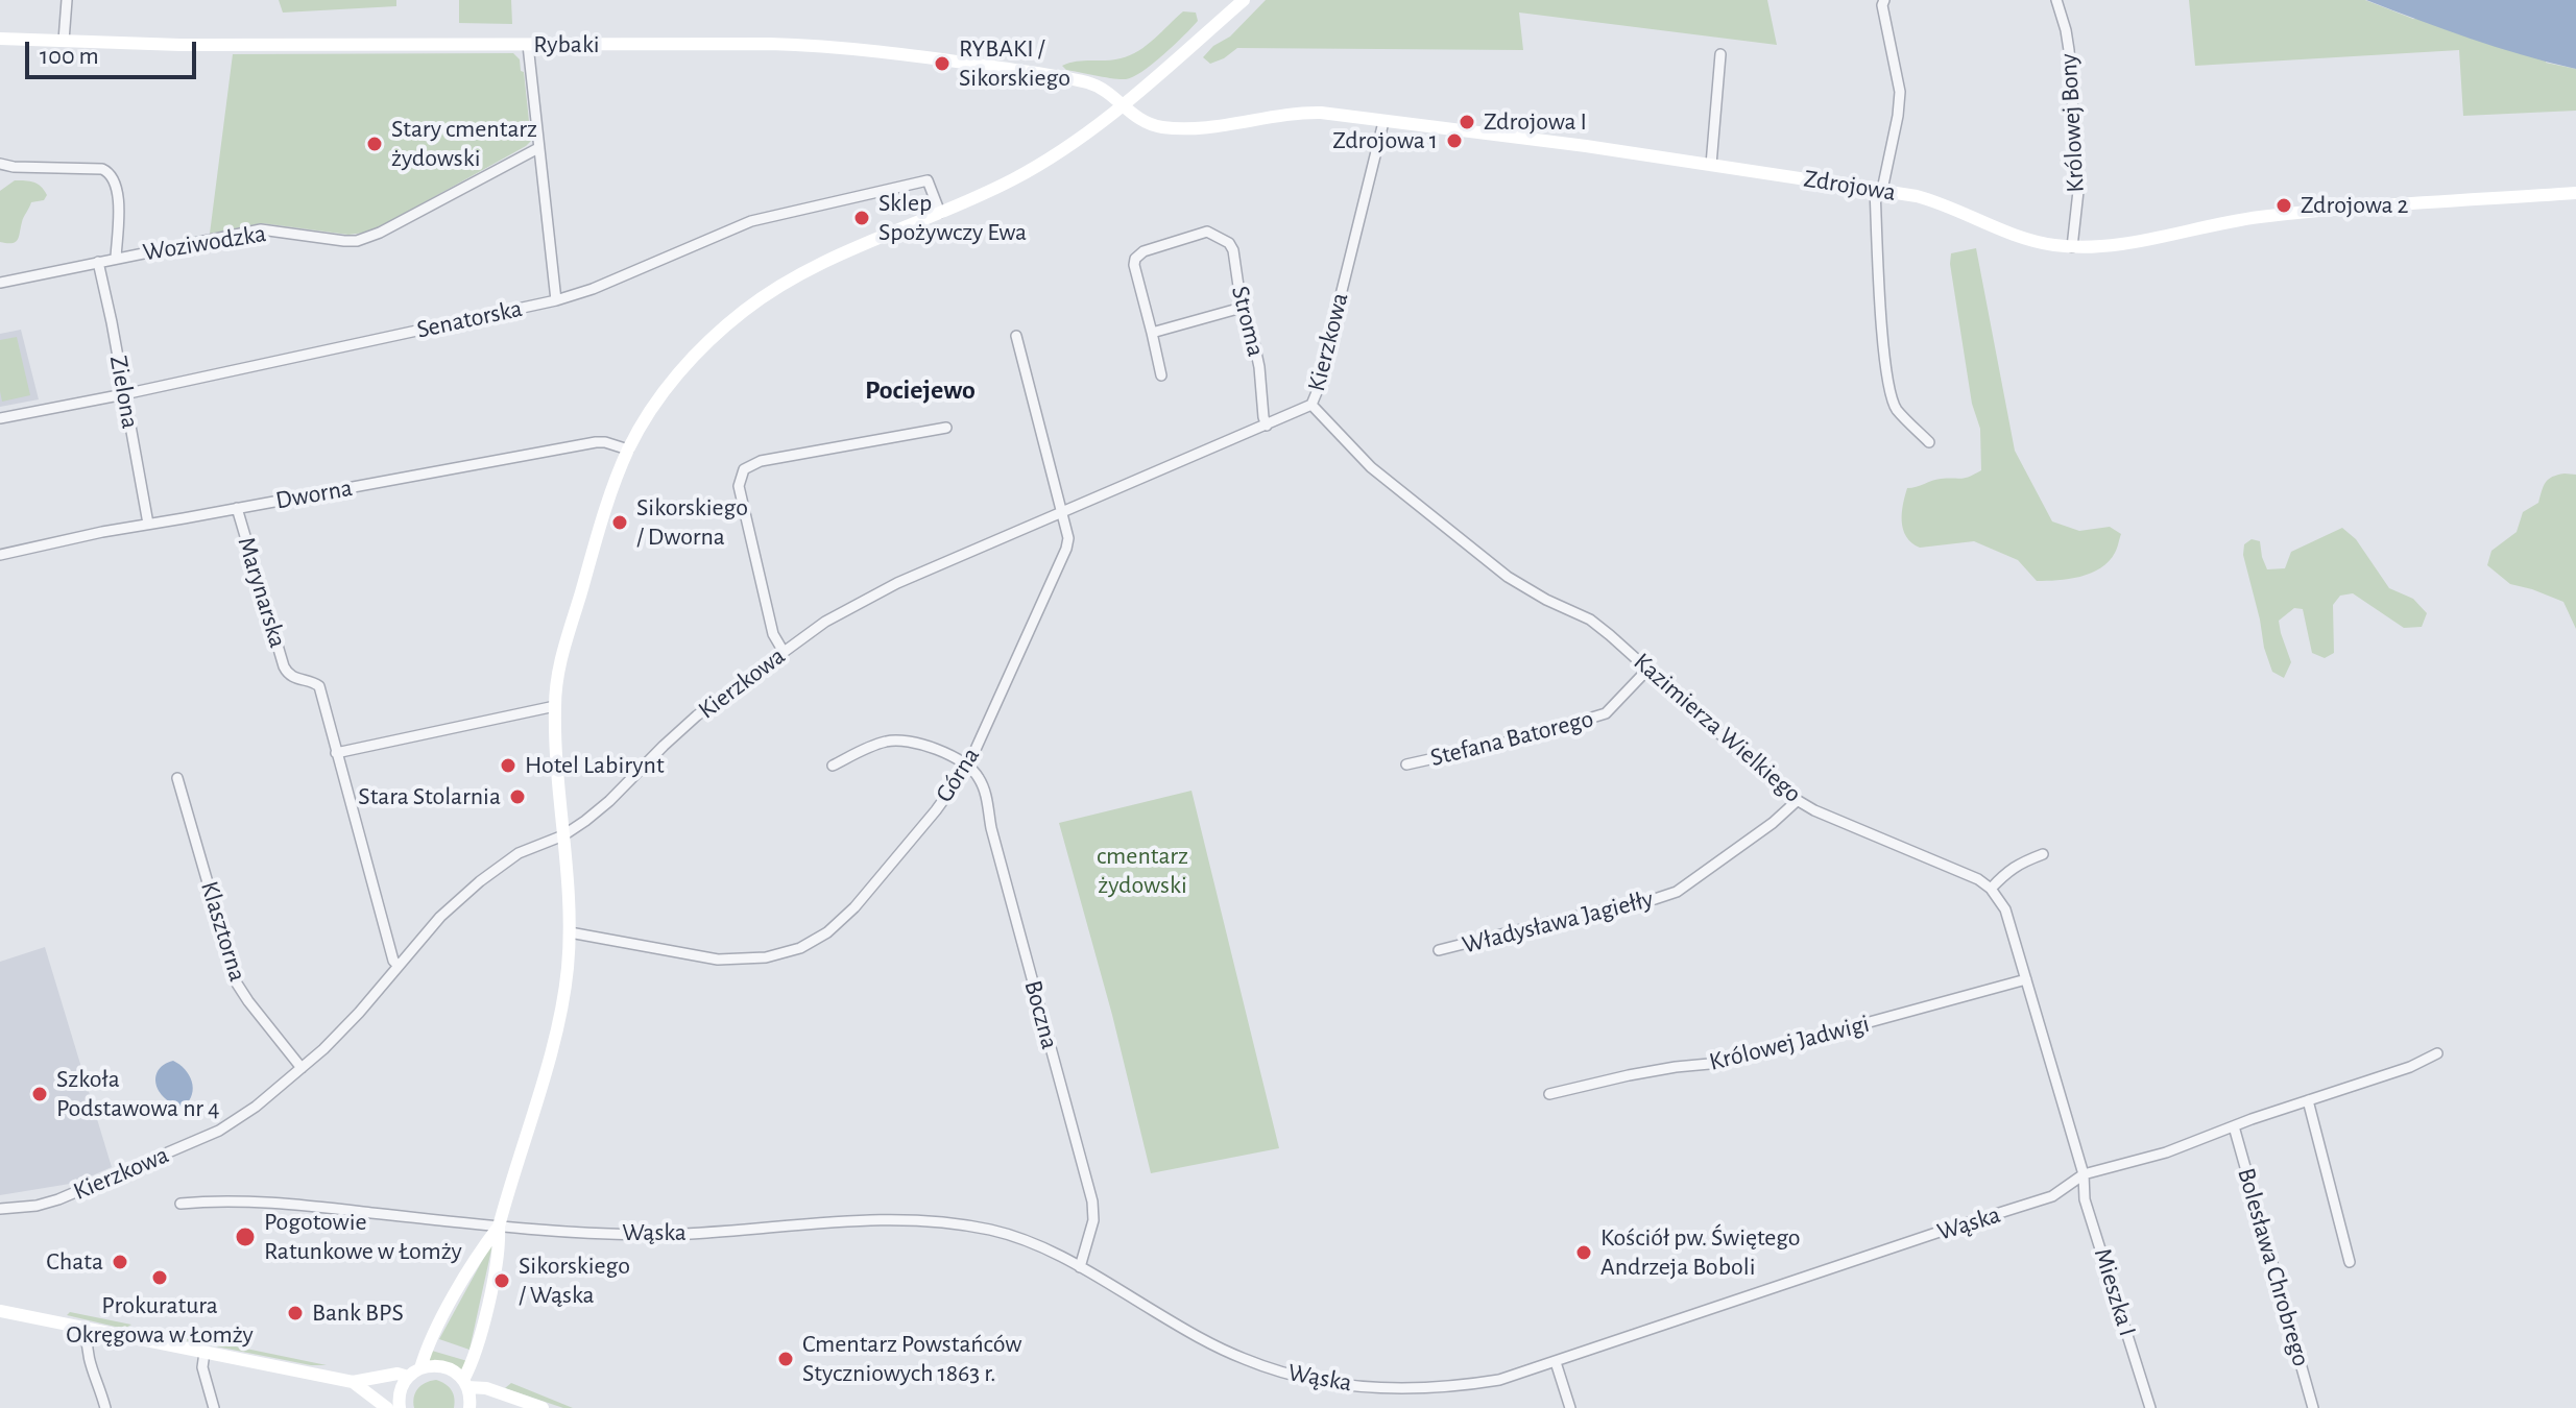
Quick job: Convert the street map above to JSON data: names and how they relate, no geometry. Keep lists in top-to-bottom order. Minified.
{"streets":{"street":["Rybaki","Królowej Bony","Zdrojowa","Woziwodzka","Senatorska","Stroma","Kierzkowa","Zielona","Dworna","Marynarska","Kazimierza Wielkiego","Stefana Batorego","Górna","Władysława Jagiełły","Klasztorna","Boczna","Królowej Jadwigi","Wąska","Bolesława Chrobrego","Mieszka I"]},"crossings":[["Rybaki","Zdrojowa"],["Królowej Bony","Zdrojowa"],["Zdrojowa","Kierzkowa"],["Woziwodzka","Zielona"],["Senatorska","Zielona"],["Stroma","Kierzkowa"],["Kierzkowa","Marynarska"],["Kierzkowa","Kazimierza Wielkiego"],["Kierzkowa","Górna"],["Kierzkowa","Klasztorna"],["Zielona","Dworna"],["Dworna","Marynarska"],["Kazimierza Wielkiego","Stefana Batorego"],["Kazimierza Wielkiego","Władysława Jagiełły"],["Górna","Boczna"],["Boczna","Wąska"],["Wąska","Bolesława Chrobrego"],["Wąska","Mieszka I"]],"districts":["Pociejewo"],"parks":["cmentarz żydowski"],"places":["RYBAKI / Sikorskiego","Zdrojowa I","Zdrojowa 1","Stary cmentarz żydowski","Zdrojowa 2","Sklep Spożywczy Ewa","Sikorskiego / Dworna","Hotel Labirynt","Stara Stolarnia","Szkoła Podstawowa nr 4","Pogotowie Ratunkowe w Łomży","Kościół pw. Świętego Andrzeja Boboli","Chata","Prokuratura Okręgowa w Łomży","Sikorskiego / Wąska","Bank BPS","Cmentarz Powstańców Styczniowych 1863 r."],"scale_bar":"100 m"}
